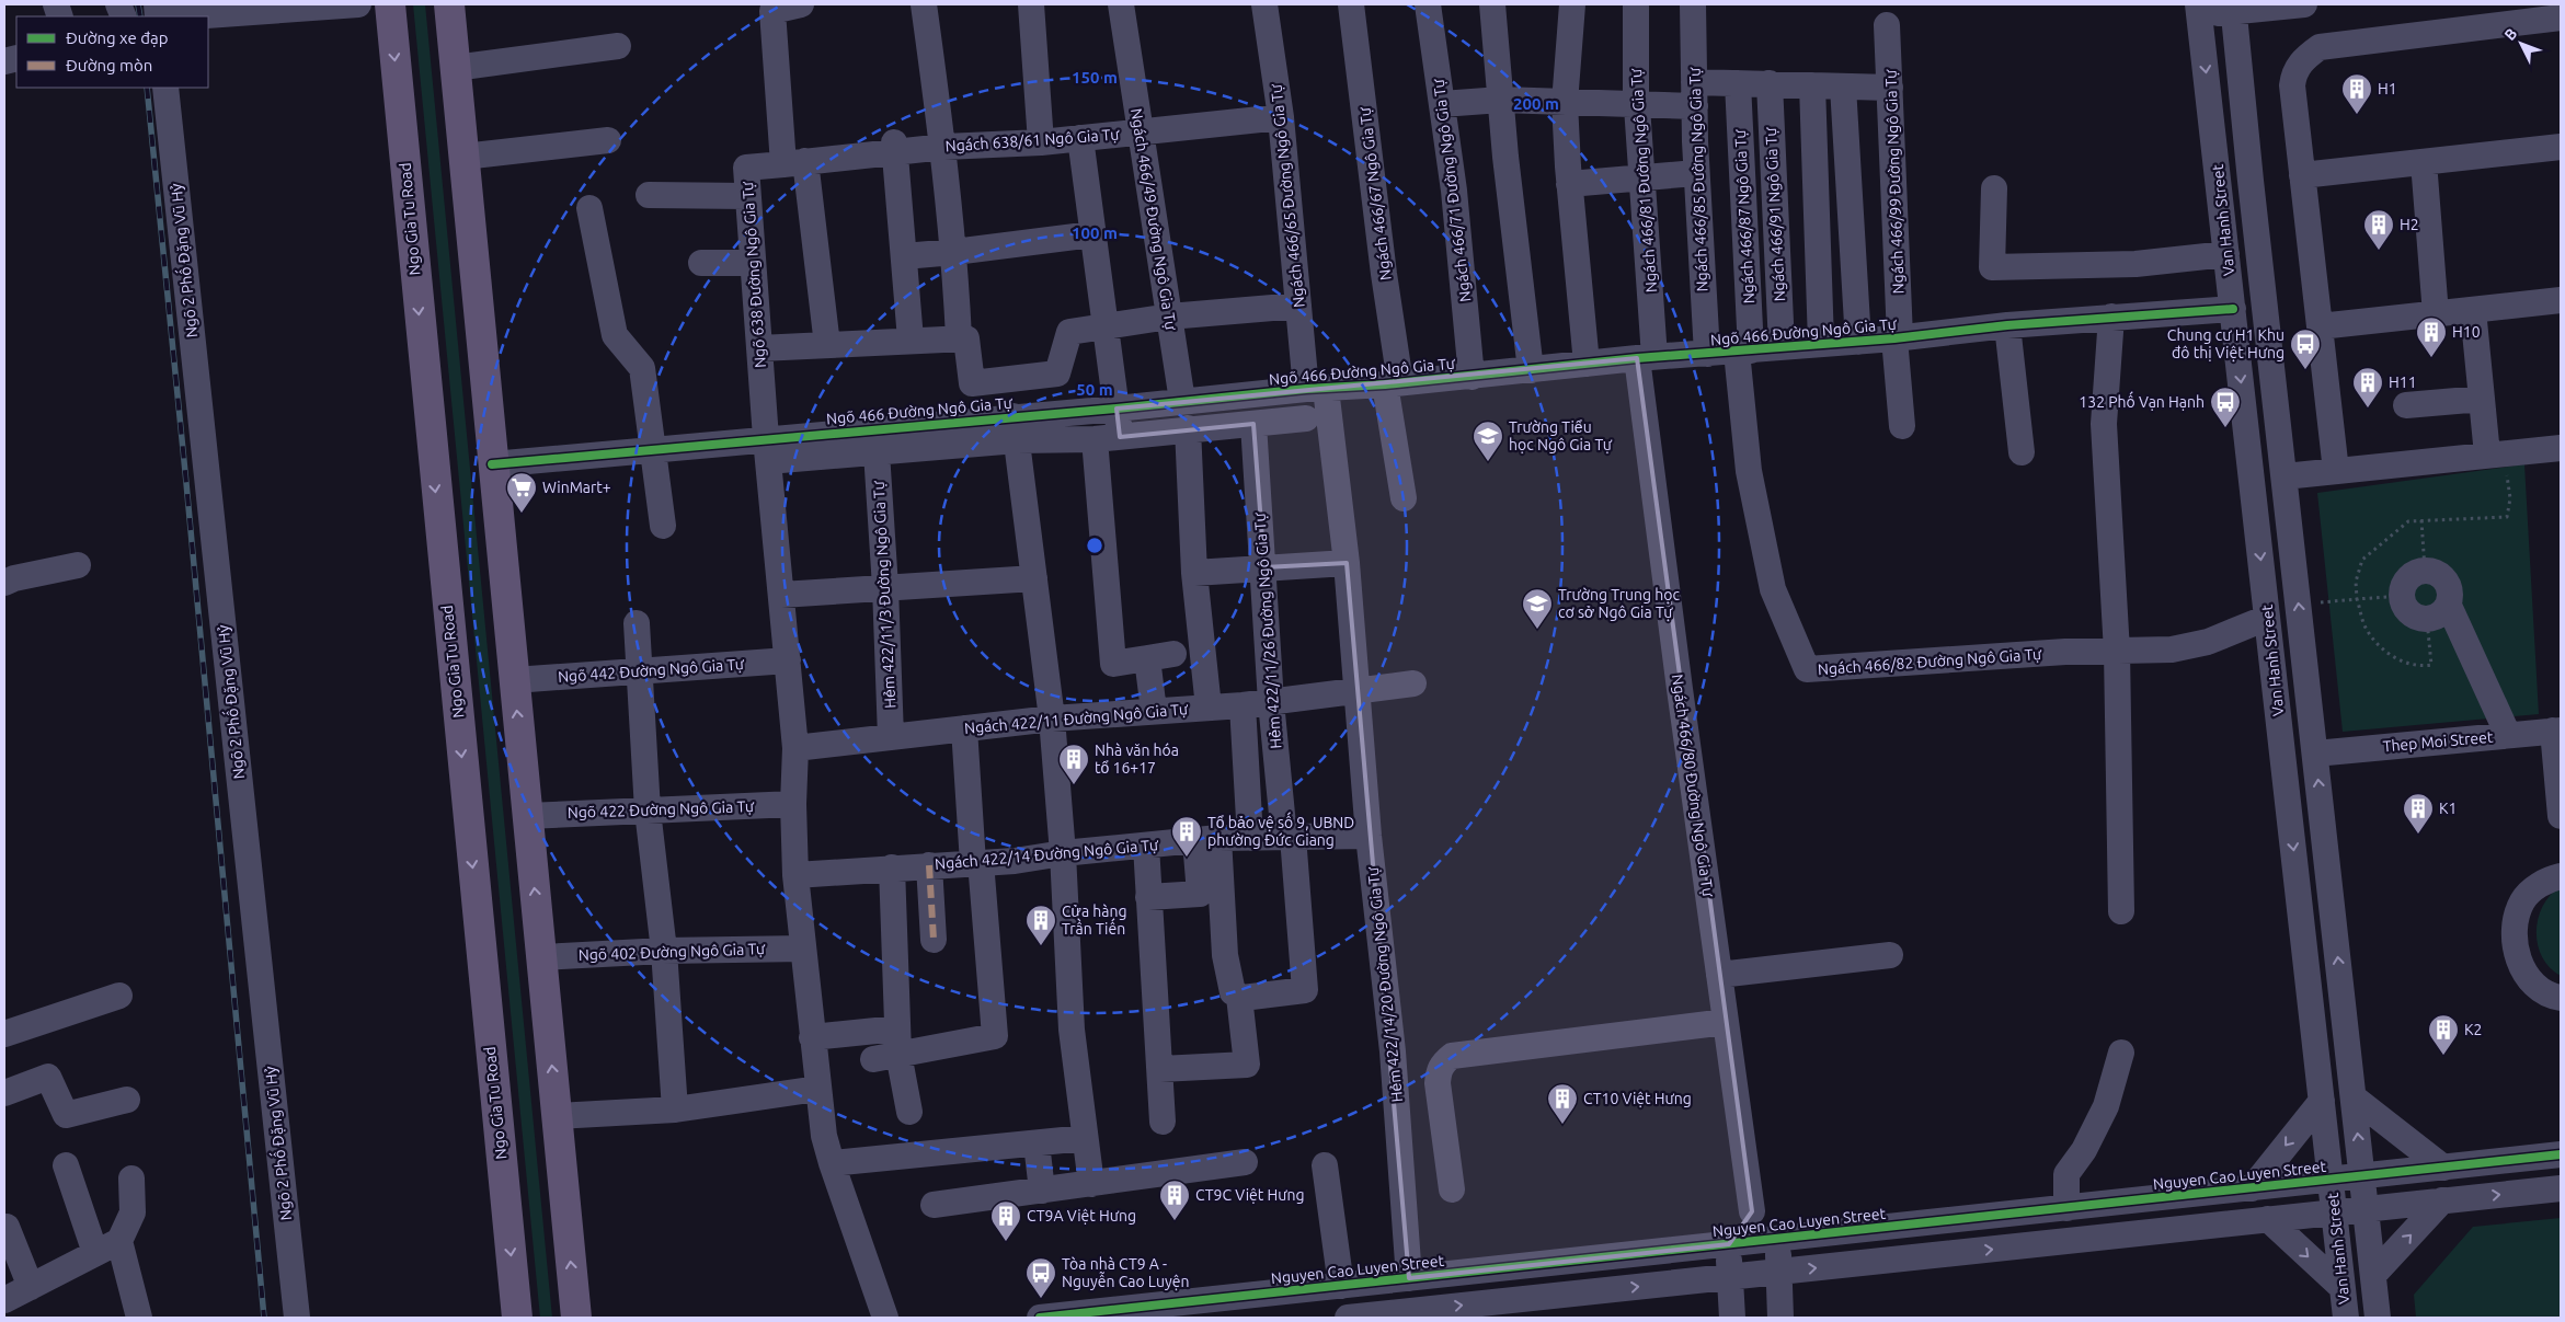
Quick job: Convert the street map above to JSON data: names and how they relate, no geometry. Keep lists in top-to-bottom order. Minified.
{"streets":{"main road":["Ngo Gia Tu Road"],"street":["Ngách 638/61 Ngô Gia Tự","Ngách 466/85 Đường Ngô Gia Tự","Ngách 466/81 Đường Ngô Gia Tự","Ngách 466/99 Đường Ngô Gia Tự","Ngách 466/71 Đường Ngô Gia Tự","Ngách 466/67 Ngô Gia Tự","Ngách 466/65 Đường Ngô Gia Tự","Ngách 466/91 Ngô Gia Tự","Ngách 466/87 Ngô Gia Tự","Ngách 466/49 Đường Ngô Gia Tự","Van Hanh Street","Ngõ 2 Phố Đặng Vũ Hỷ","Ngõ 638 Đường Ngô Gia Tự","Ngõ 466 Đường Ngô Gia Tự","Hẻm 422/11/3 Đường Ngô Gia Tự","Hẻm 422/11/26 Đường Ngô Gia Tự","Ngách 466/82 Đường Ngô Gia Tự","Ngõ 442 Đường Ngô Gia Tự","Ngách 422/11 Đường Ngô Gia Tự","Thep Moi Street","Ngách 466/80 Đường Ngô Gia Tự","Ngõ 422 Đường Ngô Gia Tự","Ngách 422/14 Đường Ngô Gia Tự","Ngõ 402 Đường Ngô Gia Tự","Hẻm 422/14/20 Đường Ngô Gia Tự","Nguyen Cao Luyen Street"]},"crossings":[["Ngách 638/61 Ngô Gia Tự","Ngách 466/65 Đường Ngô Gia Tự"],["Ngách 638/61 Ngô Gia Tự","Ngách 466/49 Đường Ngô Gia Tự"],["Ngách 638/61 Ngô Gia Tự","Ngõ 638 Đường Ngô Gia Tự"],["Ngách 466/85 Đường Ngô Gia Tự","Ngõ 466 Đường Ngô Gia Tự"],["Ngách 466/81 Đường Ngô Gia Tự","Ngõ 466 Đường Ngô Gia Tự"],["Ngách 466/81 Đường Ngô Gia Tự","Ngách 466/80 Đường Ngô Gia Tự"],["Ngách 466/99 Đường Ngô Gia Tự","Ngõ 466 Đường Ngô Gia Tự"],["Ngách 466/71 Đường Ngô Gia Tự","Ngõ 466 Đường Ngô Gia Tự"],["Ngách 466/67 Ngô Gia Tự","Ngõ 466 Đường Ngô Gia Tự"],["Ngách 466/65 Đường Ngô Gia Tự","Ngõ 466 Đường Ngô Gia Tự"],["Ngách 466/65 Đường Ngô Gia Tự","Hẻm 422/14/20 Đường Ngô Gia Tự"],["Ngách 466/91 Ngô Gia Tự","Ngõ 466 Đường Ngô Gia Tự"],["Ngách 466/87 Ngô Gia Tự","Ngõ 466 Đường Ngô Gia Tự"],["Ngách 466/87 Ngô Gia Tự","Ngách 466/82 Đường Ngô Gia Tự"],["Ngách 466/49 Đường Ngô Gia Tự","Ngõ 466 Đường Ngô Gia Tự"],["Van Hanh Street","Ngõ 466 Đường Ngô Gia Tự"],["Van Hanh Street","Thep Moi Street"],["Van Hanh Street","Nguyen Cao Luyen Street"],["Ngõ 638 Đường Ngô Gia Tự","Ngõ 466 Đường Ngô Gia Tự"],["Ngõ 466 Đường Ngô Gia Tự","Ngách 466/82 Đường Ngô Gia Tự"],["Ngõ 466 Đường Ngô Gia Tự","Ngách 466/80 Đường Ngô Gia Tự"],["Hẻm 422/11/3 Đường Ngô Gia Tự","Ngách 422/11 Đường Ngô Gia Tự"],["Hẻm 422/11/26 Đường Ngô Gia Tự","Ngách 422/11 Đường Ngô Gia Tự"],["Hẻm 422/11/26 Đường Ngô Gia Tự","Ngách 422/14 Đường Ngô Gia Tự"],["Ngách 422/11 Đường Ngô Gia Tự","Hẻm 422/14/20 Đường Ngô Gia Tự"],["Ngách 422/14 Đường Ngô Gia Tự","Hẻm 422/14/20 Đường Ngô Gia Tự"],["Hẻm 422/14/20 Đường Ngô Gia Tự","Nguyen Cao Luyen Street"]],"places":{"building":["H1","H2","H10","H11","Nhà văn hóa tổ 16+17","K1","Tổ bảo vệ số 9, UBND phường Đức Giang","Cửa hàng Trần Tiến","K2","CT10 Việt Hưng","CT9C Việt Hưng","CT9A Việt Hưng"],"bus stop":["Chung cư H1 Khu đô thị Việt Hưng","132 Phố Vạn Hạnh","Tòa nhà CT9 A - Nguyễn Cao Luyện"],"school or university":["Trường Tiểu học Ngô Gia Tự","Trường Trung học cơ sở Ngô Gia Tự"],"supermarket":["WinMart+"]},"legend":["Đường xe đạp","Đường mòn"],"north":"top left","rings":["150 m","200 m","100 m","50 m"]}
